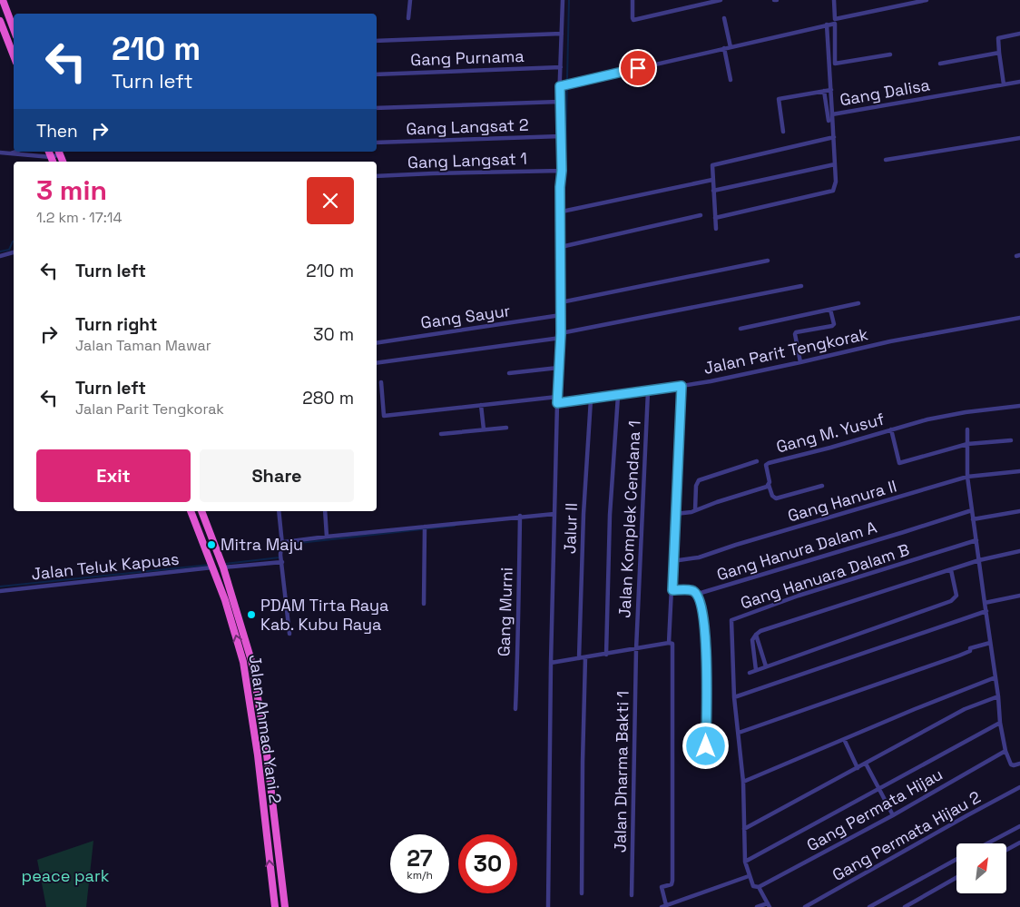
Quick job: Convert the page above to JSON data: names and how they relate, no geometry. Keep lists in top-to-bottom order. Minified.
{"streets":{"highway":["Jalan Ahmad Yani 2"],"street":["Gang Purnama","Gang Dalisa","Gang Langsat 2","Gang Langsat 1","Gang Sayur","Jalan Parit Tengkorak","Gang M. Yusuf","Gang Hanura II","Jalan Komplek Cendana 1","Jalur II","Gang Hanura Dalam A","Jalan Teluk Kapuas","Gang Hanuara Dalam B","Gang Murni","Jalan Dharma Bakti 1","Gang Permata Hijau","Gang Permata Hijau 2"]},"crossings":[["Jalan Parit Tengkorak","Jalan Komplek Cendana 1"],["Jalan Parit Tengkorak","Jalur II"],["Jalan Komplek Cendana 1","Jalan Dharma Bakti 1"],["Jalan Teluk Kapuas","Jalan Ahmad Yani 2"],["Gang Hanuara Dalam B","Gang Permata Hijau"]],"parks":["peace park"],"places":["Mitra Maju","PDAM Tirta Raya Kab. Kubu Raya"],"north":"top right","page":{"turn":["210 m","Turn left"],"then":"Then","heading":["3 min","1.2 km · 17:14"],"list":[{"name":"Turn left","value":"210 m"},{"name":"Turn right","note":"Jalan Taman Mawar","value":"30 m"},{"name":"Turn left","note":"Jalan Parit Tengkorak","value":"280 m"}],"buttons":["Exit","Share"],"speed":"27 km/h","limit":"30"}}
